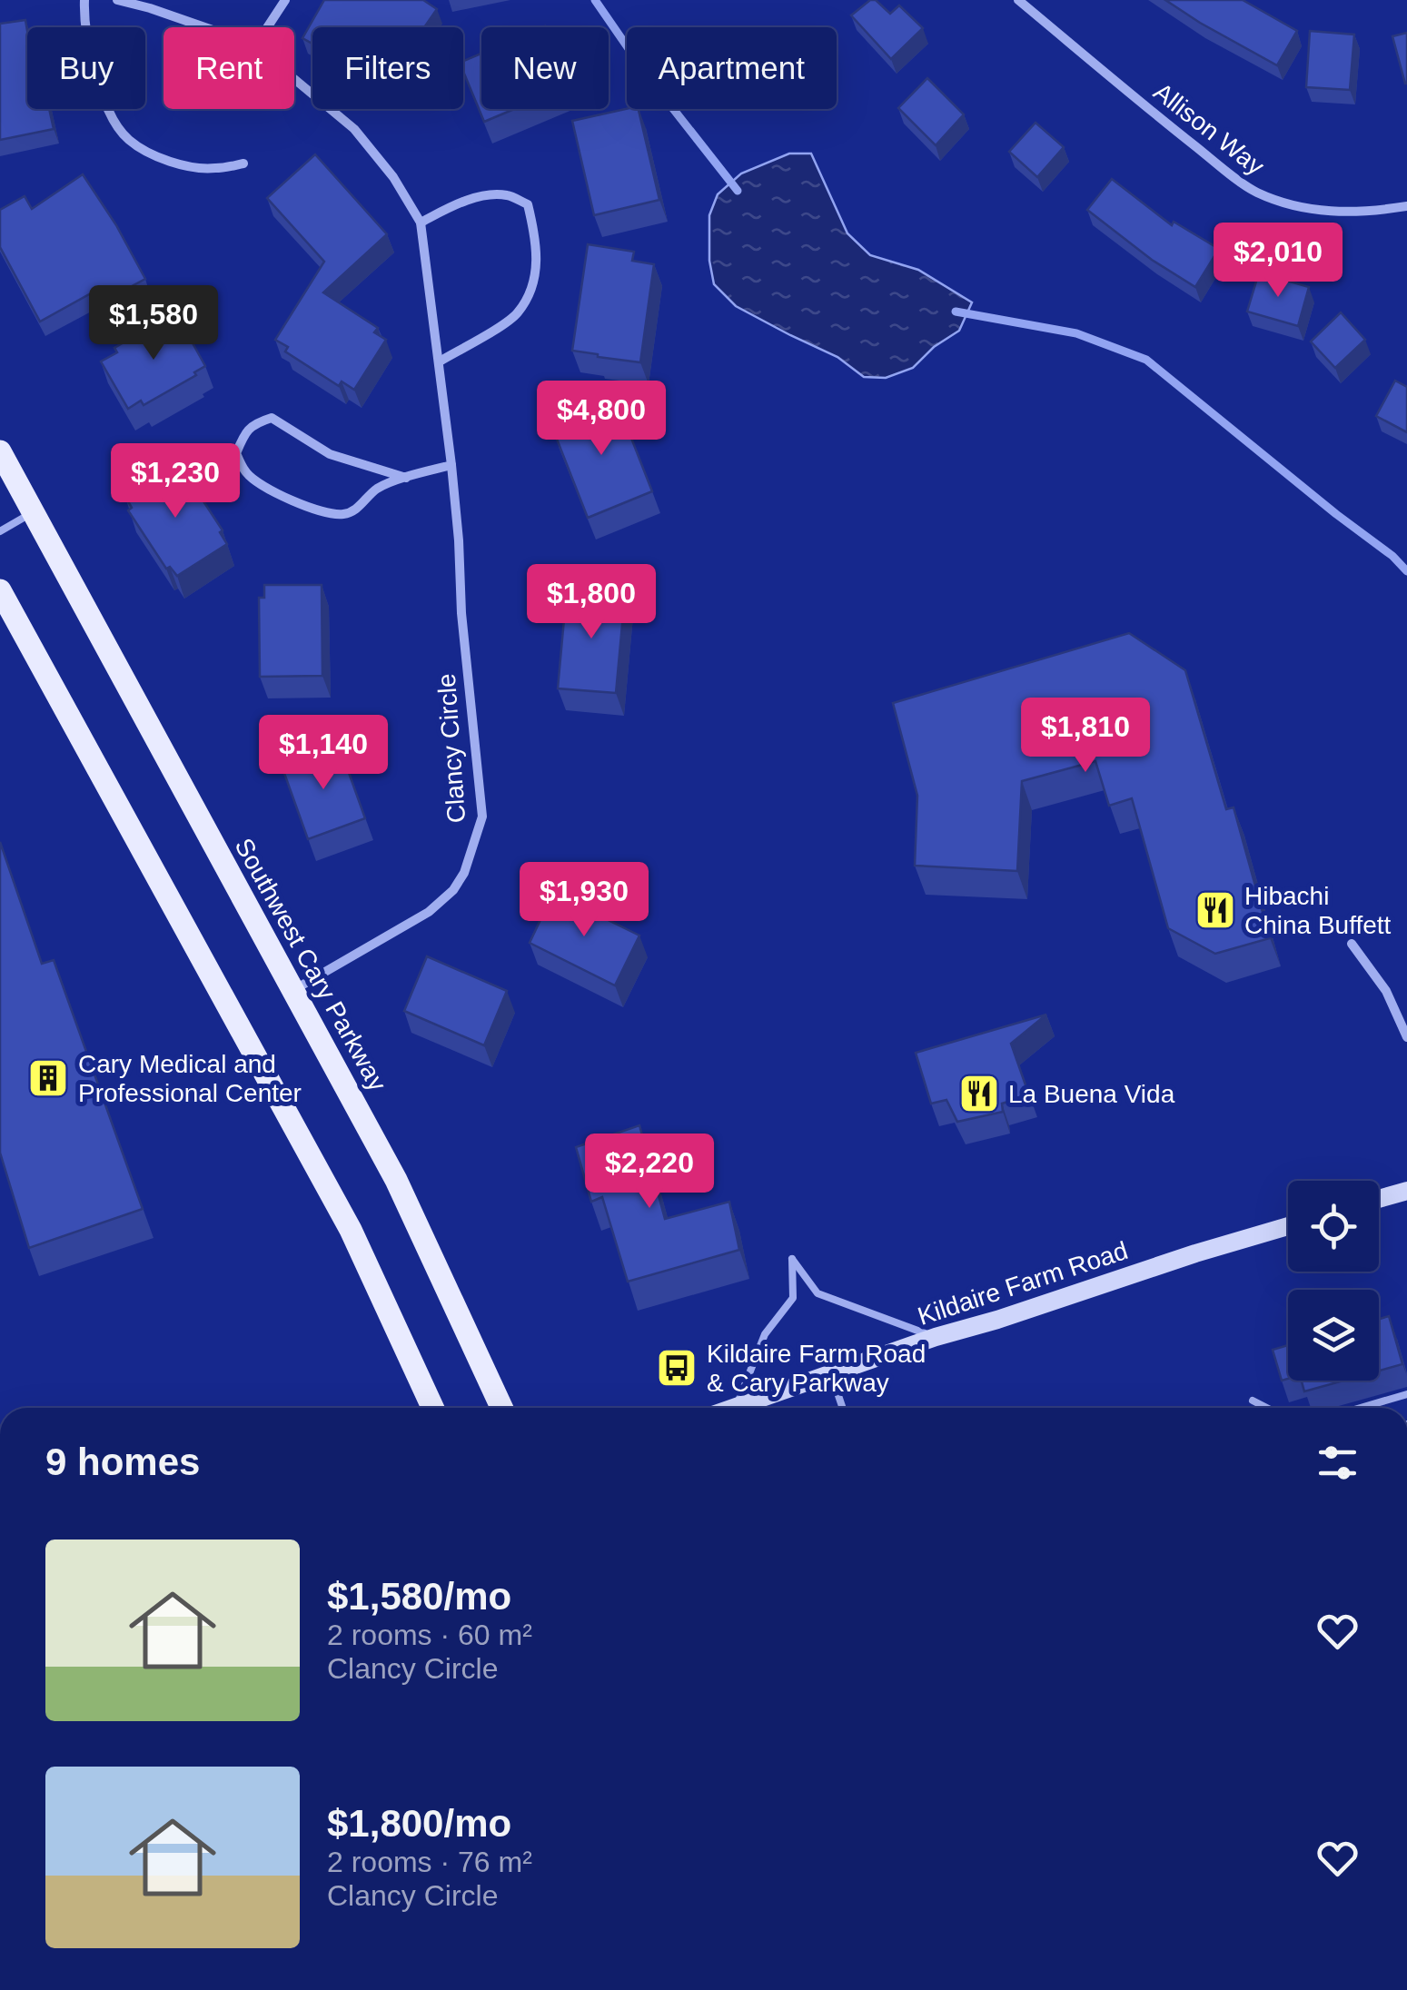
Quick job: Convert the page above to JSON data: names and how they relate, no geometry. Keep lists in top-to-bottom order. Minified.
{"streets":{"main road":["Southwest Cary Parkway","Kildaire Farm Road"],"street":["Allison Way","Clancy Circle"]},"crossings":[["Clancy Circle","Southwest Cary Parkway"]],"places":{"restaurant":["Hibachi China Buffett","La Buena Vida"],"building":["Cary Medical and Professional Center"],"bus stop":["Kildaire Farm Road & Cary Parkway"]},"page":{"chip":["Buy","Rent","Filters","New","Apartment"],"price":["$2,010","$1,580","$4,800","$1,230","$1,800","$1,810","$1,140","$1,930","$2,220"],"heading":"9 homes","list":[{"name":"$1,580/mo","note":"2 rooms · 60 m² · Clancy Circle"},{"name":"$1,800/mo","note":"2 rooms · 76 m² · Clancy Circle"}]}}
